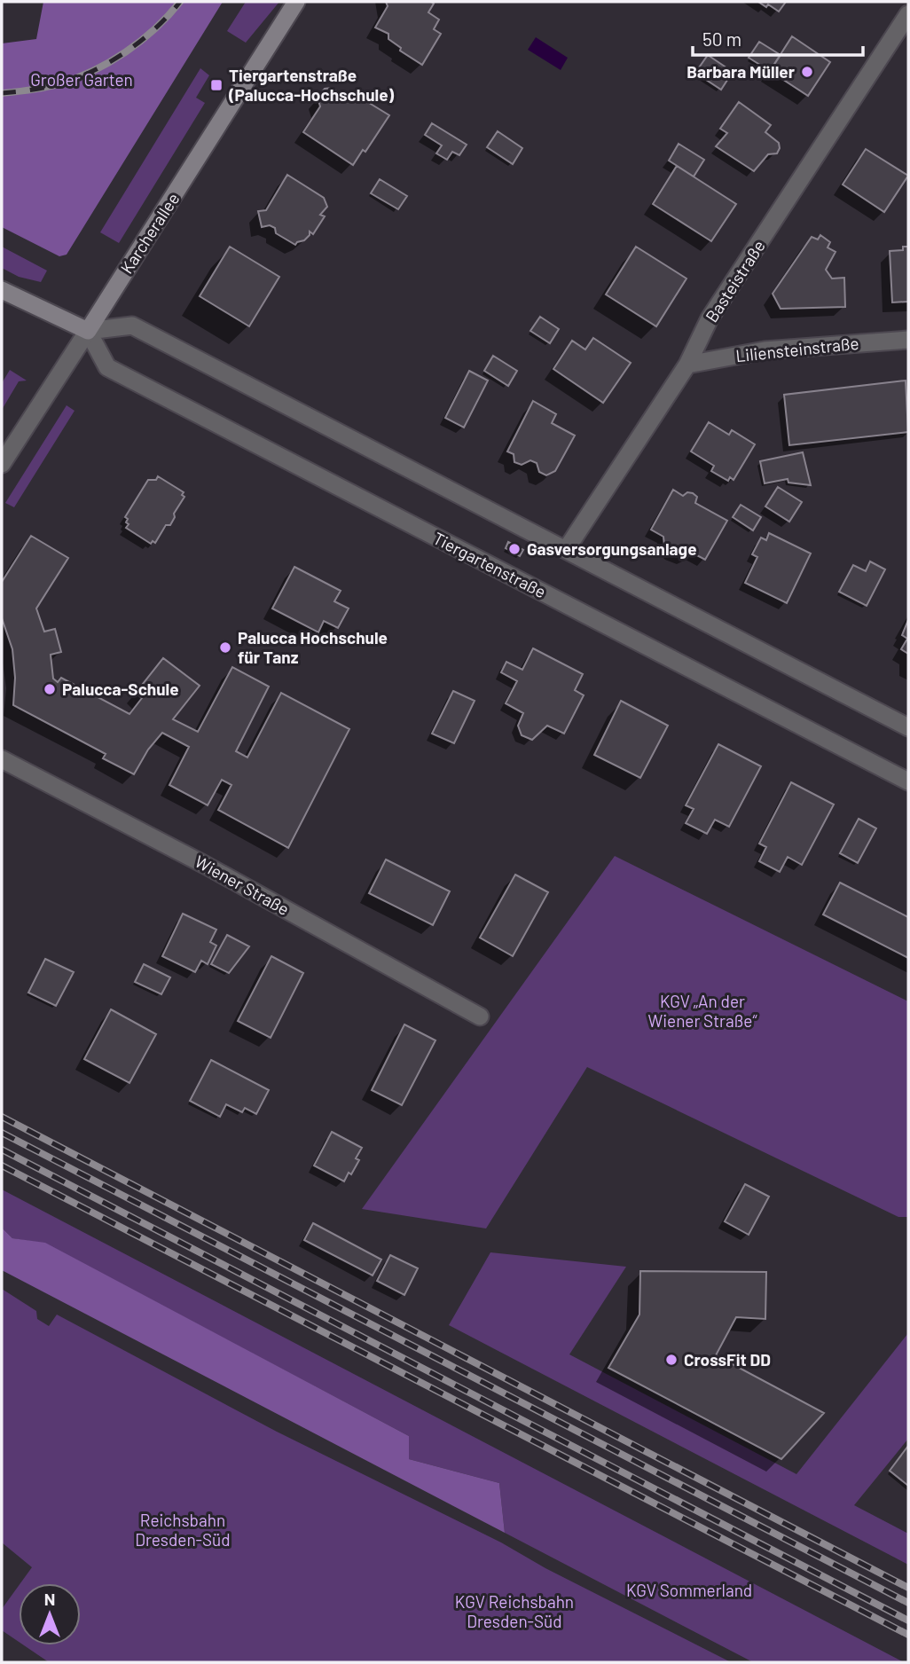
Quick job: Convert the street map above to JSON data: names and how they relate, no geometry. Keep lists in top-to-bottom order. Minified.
{"streets":{"main road":["Karcherallee"],"street":["Basteistraße","Liliensteinstraße","Tiergartenstraße","Wiener Straße"]},"crossings":[["Karcherallee","Tiergartenstraße"],["Basteistraße","Liliensteinstraße"]],"parks":["Großer Garten","KGV „An der Wiener Straße“","Reichsbahn Dresden-Süd","KGV Sommerland","KGV Reichsbahn Dresden-Süd"],"places":{"other":["Barbara Müller","Gasversorgungsanlage","Palucca Hochschule für Tanz","Palucca-Schule","CrossFit DD"],"transit":["Tiergartenstraße (Palucca-Hochschule)"]},"scale_bar":"50 m","north":"top"}
